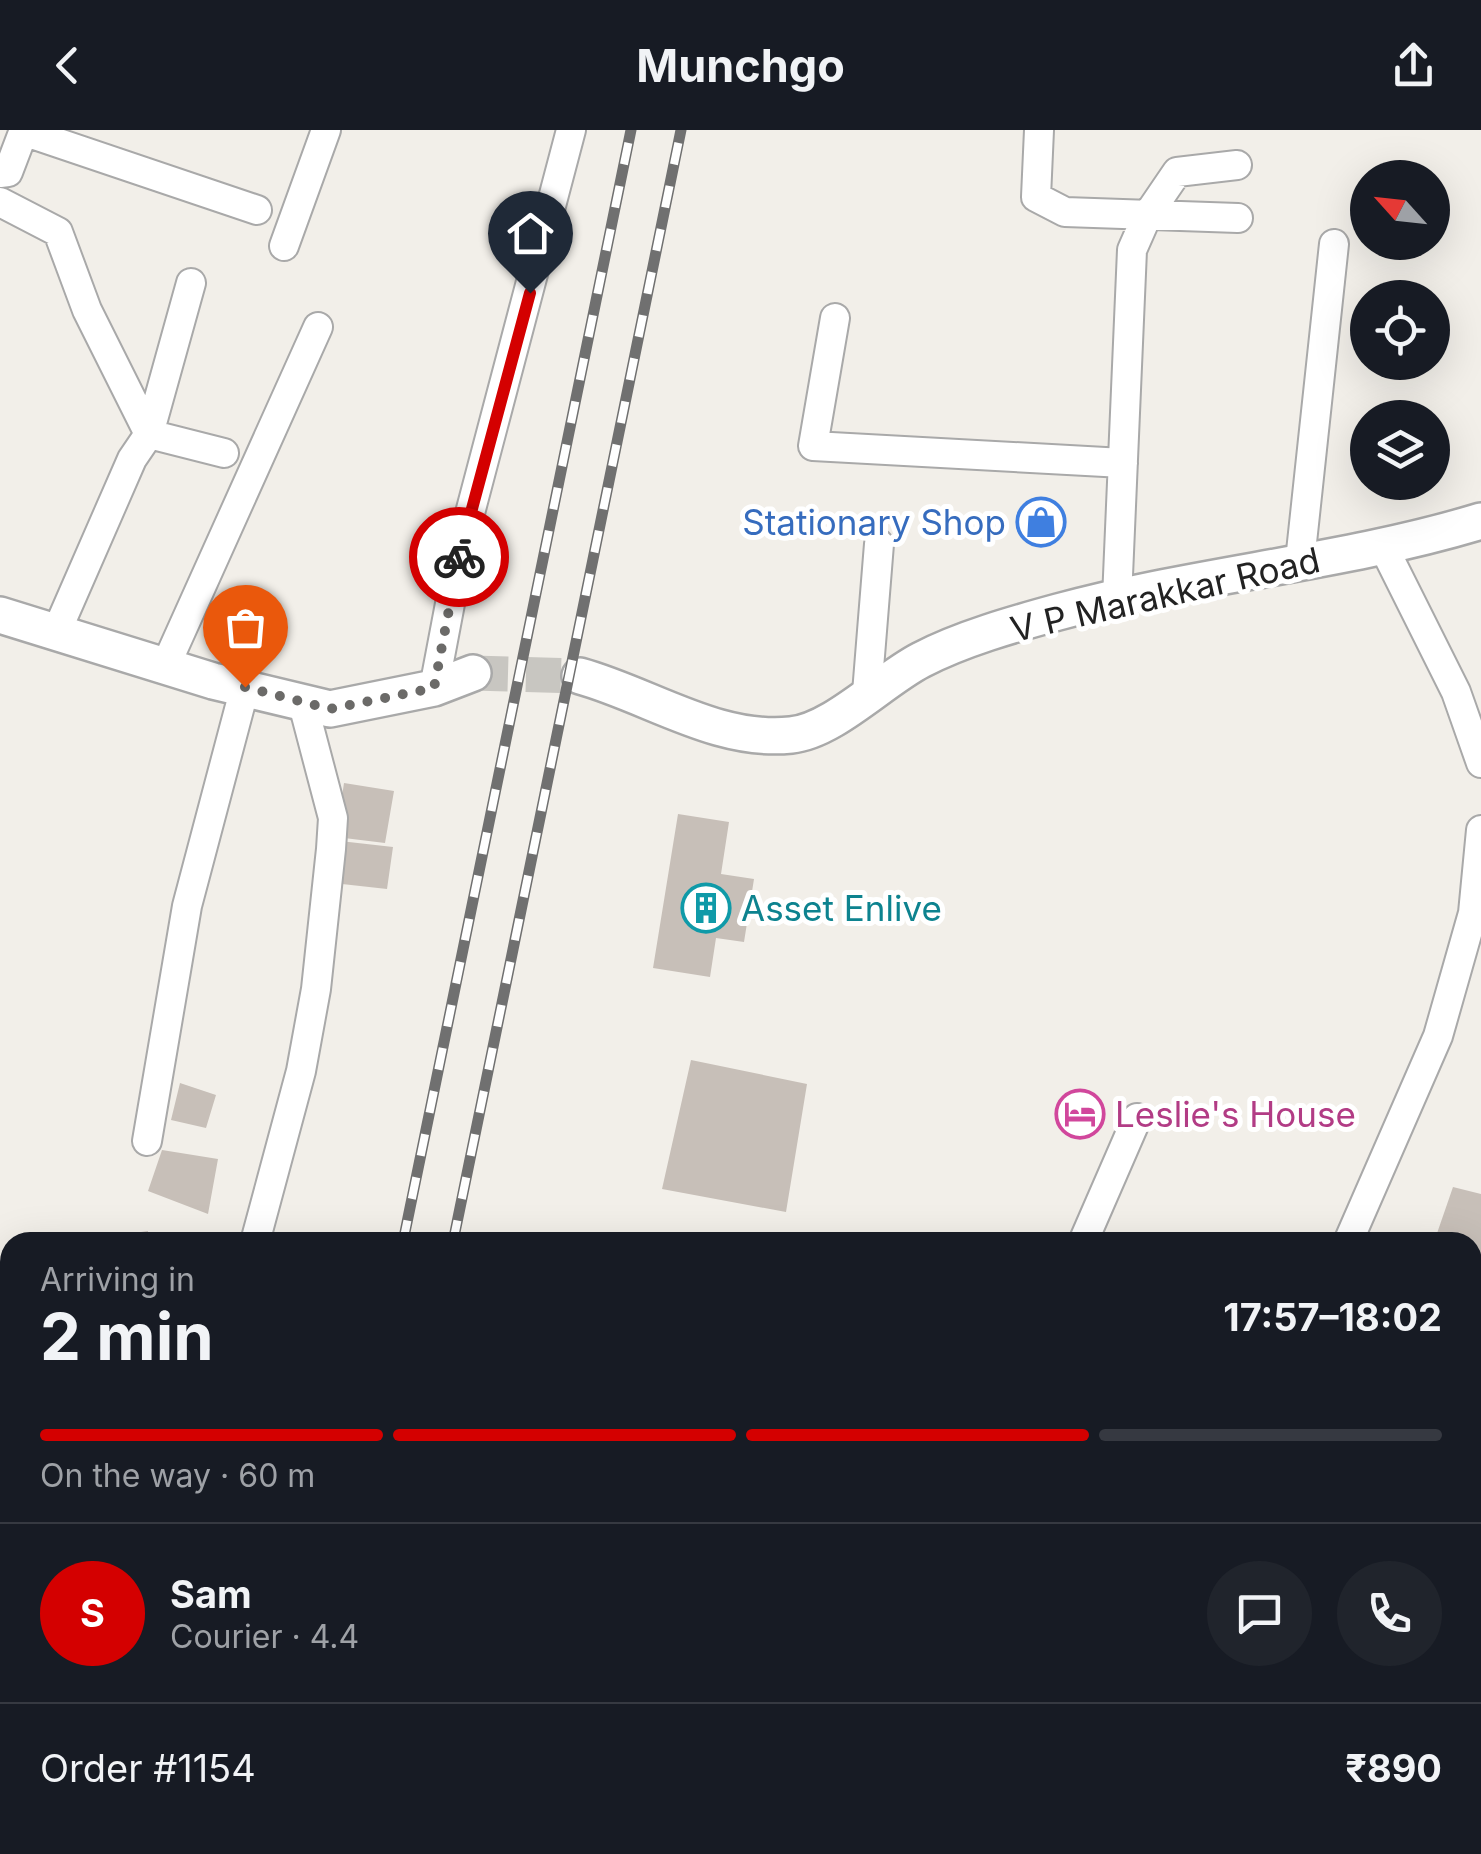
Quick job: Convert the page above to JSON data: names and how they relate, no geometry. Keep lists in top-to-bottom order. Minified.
{"streets":{"street":["V P Marakkar Road"]},"places":{"shop":["Stationary Shop"],"building":["Asset Enlive"],"hotel":["Leslie's House"]},"north":"top left","page":{"header":"Munchgo","heading":["2 min","Arriving in","17:57–18:02"],"panel":["Sam","Courier · 4.4","Order #1154","₹890"],"bar":"On the way · 60 m","round":"S"}}
